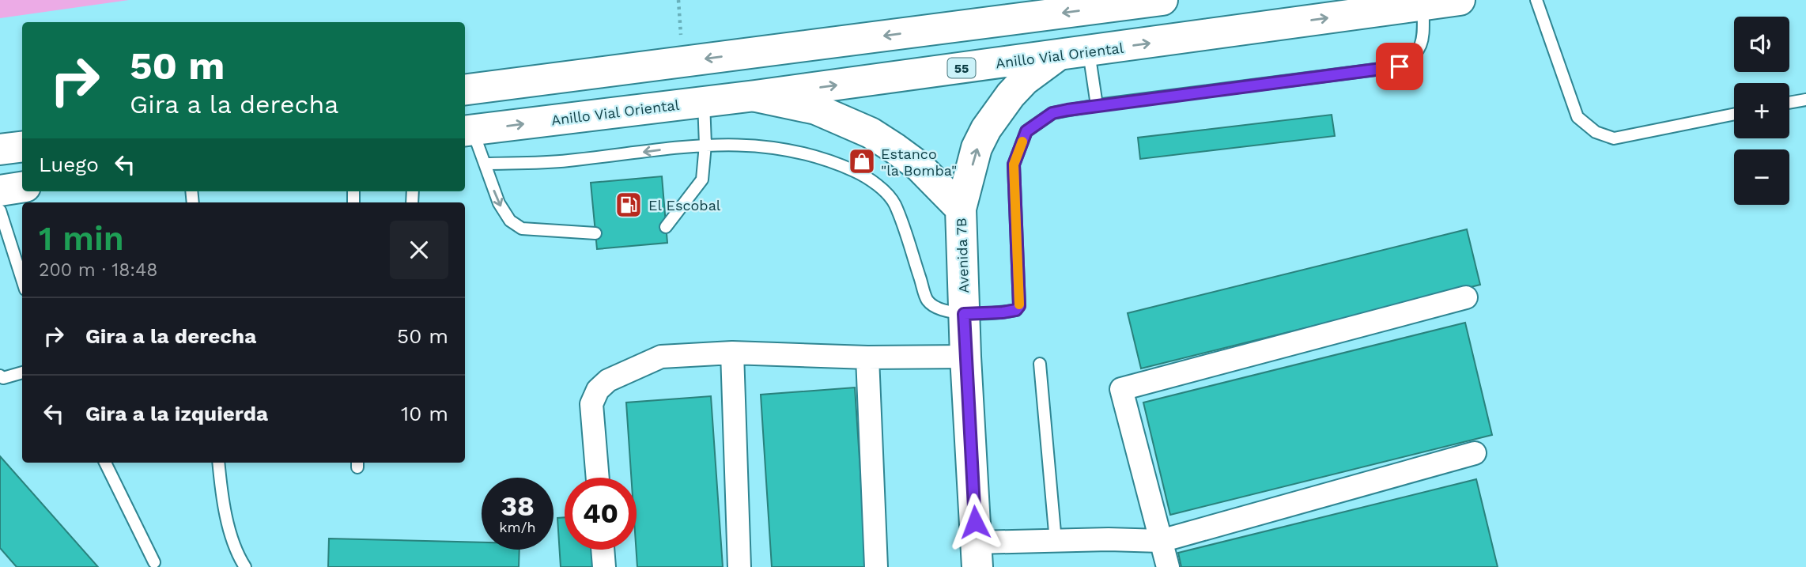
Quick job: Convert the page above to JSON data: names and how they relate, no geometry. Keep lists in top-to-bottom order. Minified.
{"streets":{"main road":["Anillo Vial Oriental","55","Avenida 7B"]},"crossings":[["Anillo Vial Oriental","Avenida 7B"]],"places":{"shop":["Estanco \"la Bomba\""],"fuel station":["El Escobal"]},"page":{"map_buttons":["+","−"],"turn":["50 m","Gira a la derecha"],"then":"Luego","heading":["1 min","200 m · 18:48"],"list":[{"name":"Gira a la derecha","value":"50 m"},{"name":"Gira a la izquierda","value":"10 m"}],"speed":"38 km/h","limit":"40"}}
